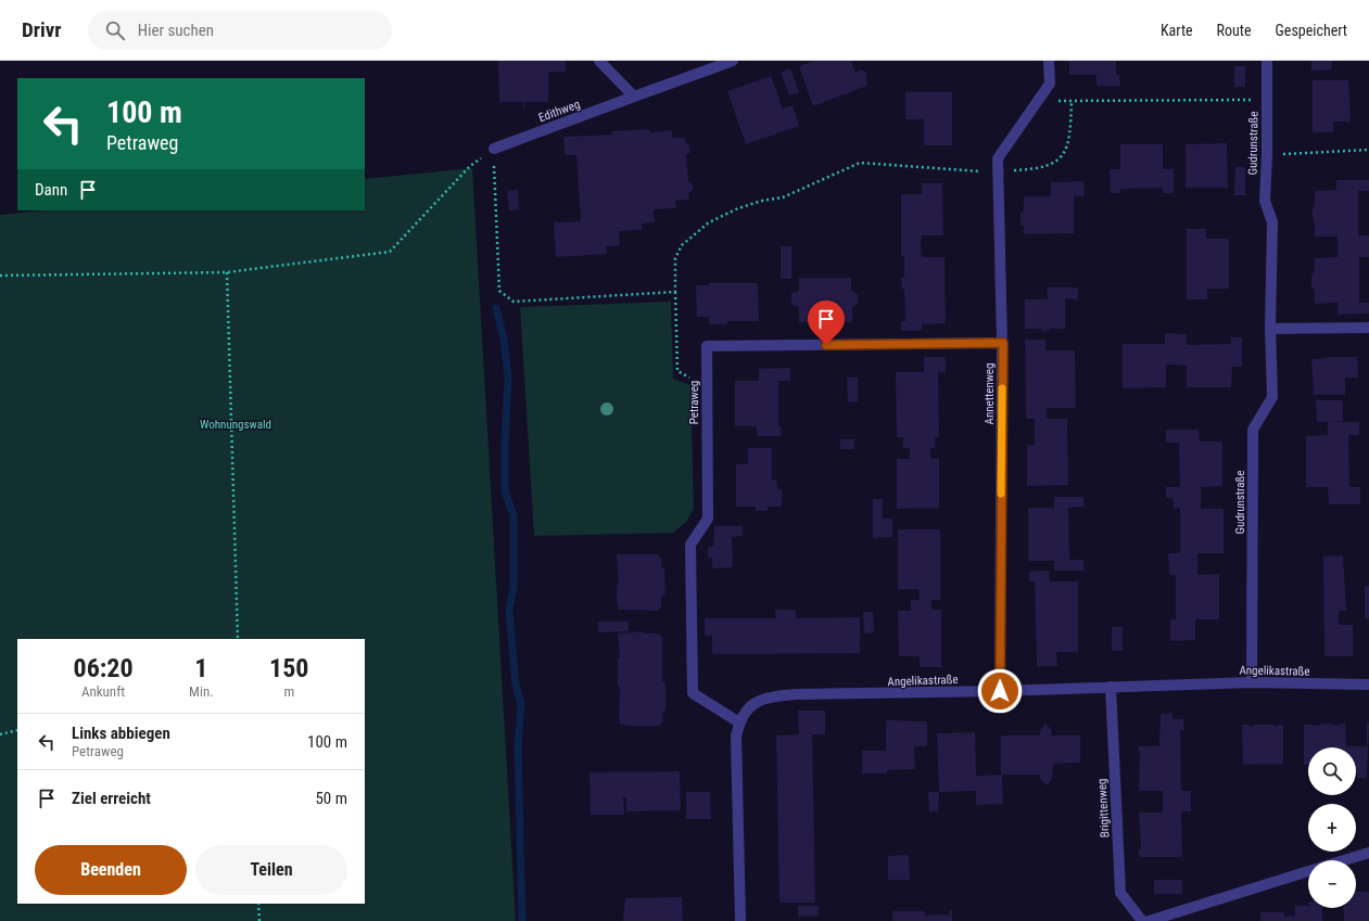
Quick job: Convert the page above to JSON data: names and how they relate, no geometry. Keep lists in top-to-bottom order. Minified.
{"streets":{"street":["Edithweg","Gudrunstraße","Annettenweg","Petraweg","Angelikastraße","Brigittenweg"]},"crossings":[["Gudrunstraße","Angelikastraße"],["Annettenweg","Petraweg"],["Annettenweg","Angelikastraße"],["Petraweg","Angelikastraße"],["Angelikastraße","Brigittenweg"]],"parks":["Wohnungswald"],"page":{"header":"Drivr","search":"Hier suchen","nav":["Karte","Route","Gespeichert"],"turn":["100 m","Petraweg"],"then":"Dann","eta":["06:20","Ankunft","1","Min.","150","m"],"list":[{"name":"Links abbiegen","note":"Petraweg","value":"100 m"},{"name":"Ziel erreicht","value":"50 m"}],"map_buttons":["+","−"],"buttons":["Beenden","Teilen"]}}
